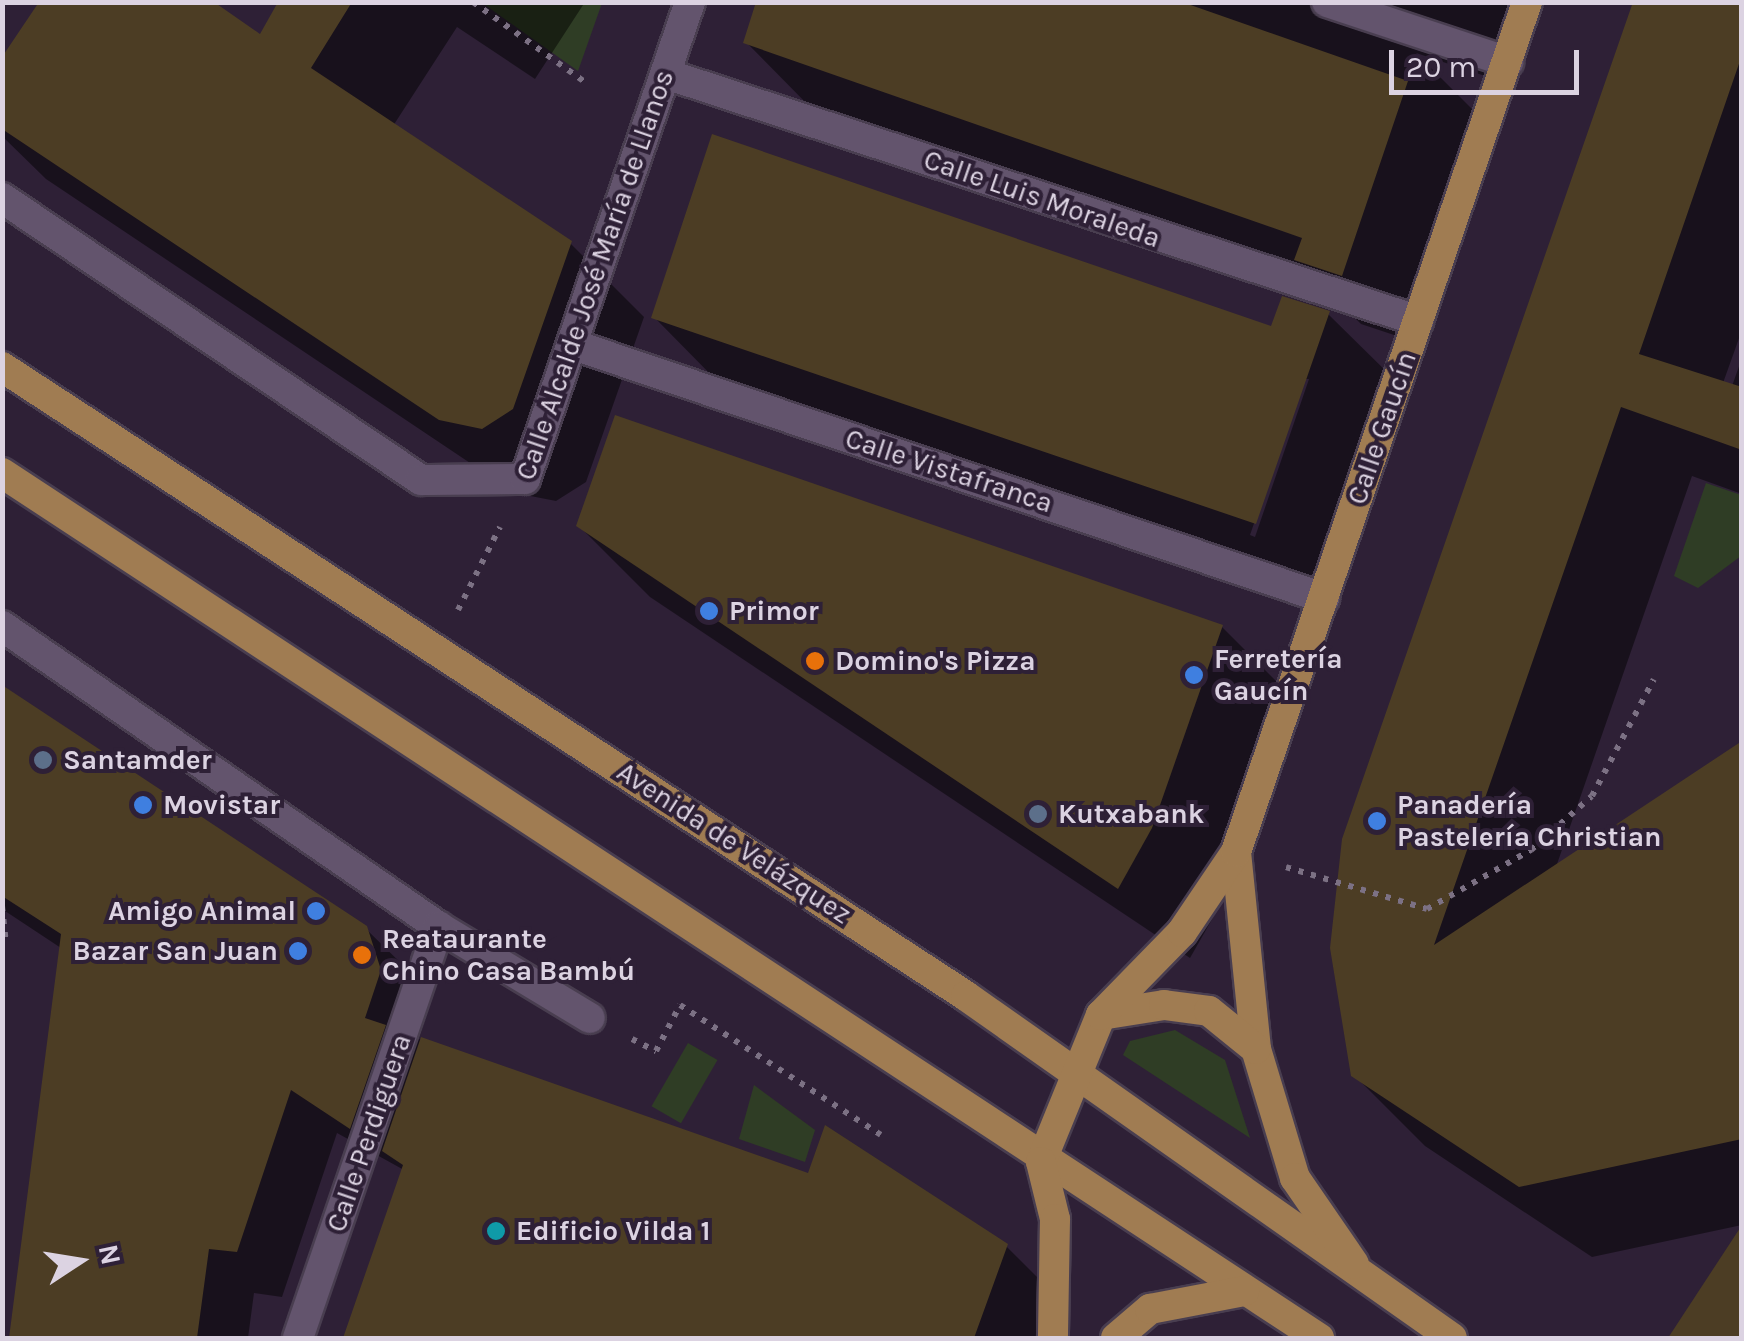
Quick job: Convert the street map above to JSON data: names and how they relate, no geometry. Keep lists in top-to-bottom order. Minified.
{"streets":{"main road":["Calle Gaucín","Avenida de Velázquez"],"street":["Calle Luis Moraleda","Calle Alcalde José María de Llanos","Calle Vistafranca","Calle Perdiguera"]},"crossings":[["Calle Luis Moraleda","Calle Alcalde José María de Llanos"],["Calle Luis Moraleda","Calle Gaucín"],["Calle Alcalde José María de Llanos","Calle Vistafranca"],["Calle Alcalde José María de Llanos","Avenida de Velázquez"],["Calle Gaucín","Calle Vistafranca"],["Calle Gaucín","Avenida de Velázquez"]],"places":["Primor","Domino's Pizza","Ferretería Gaucín","Santamder","Movistar","Kutxabank","Panadería Pastelería Christian","Amigo Animal","Bazar San Juan","Reataurante Chino Casa Bambú","Edificio Vilda 1"],"scale_bar":"20 m","north":"right"}
